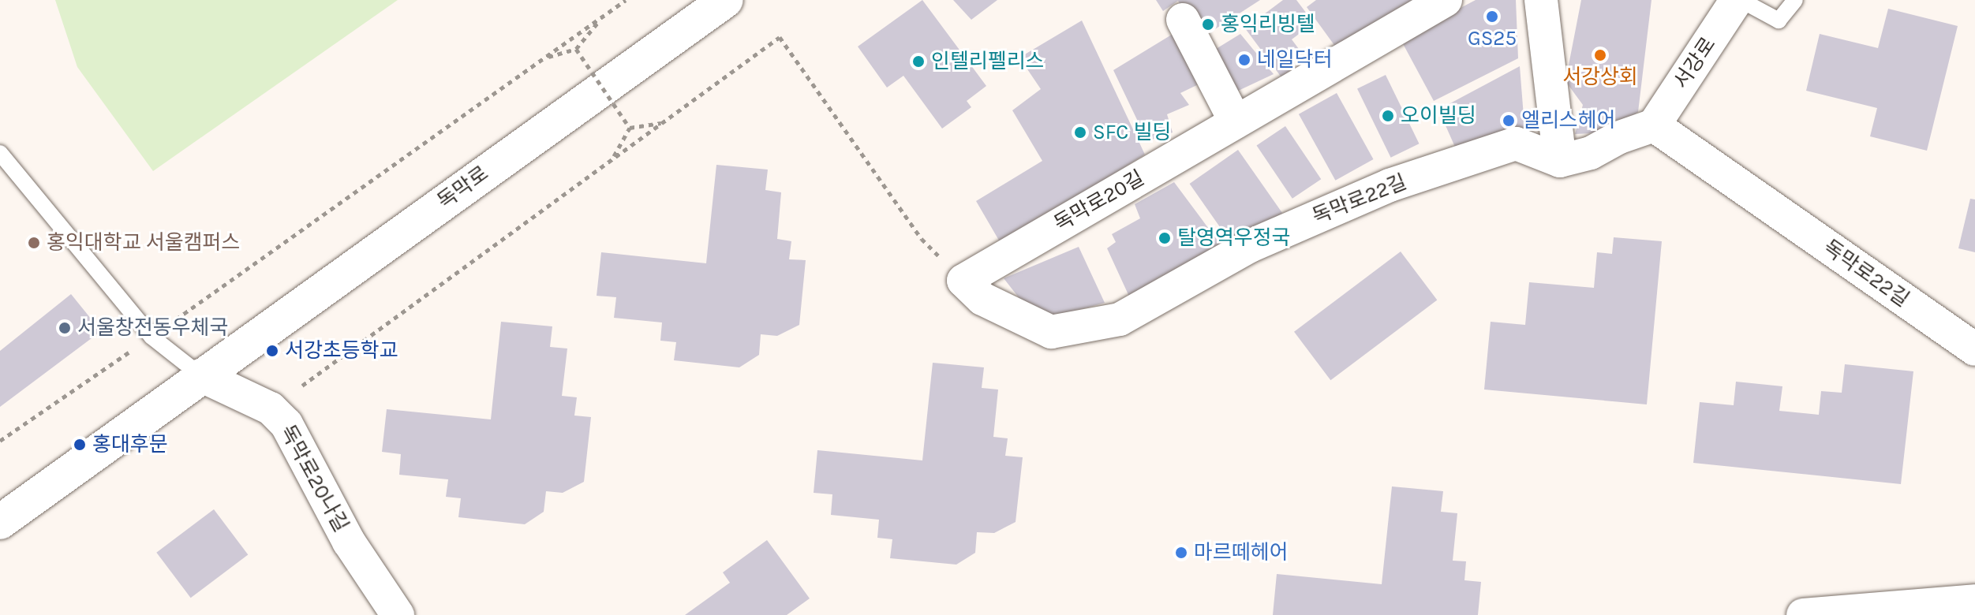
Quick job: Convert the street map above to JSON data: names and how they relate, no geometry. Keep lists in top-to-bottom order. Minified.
{"streets":{"main road":["독막로"],"street":["서강로","독막로22길","독막로20길","독막로20나길"]},"crossings":[["서강로","독막로22길"],["독막로","독막로20나길"],["독막로22길","독막로20길"]],"places":["GS25","홍익리빙텔","서강상회","네일닥터","인텔리펠리스","오이빌딩","엘리스헤어","SFC 빌딩","탈영역우정국","홍익대학교 서울캠퍼스","서울창전동우체국","서강초등학교","홍대후문","마르떼헤어"]}
